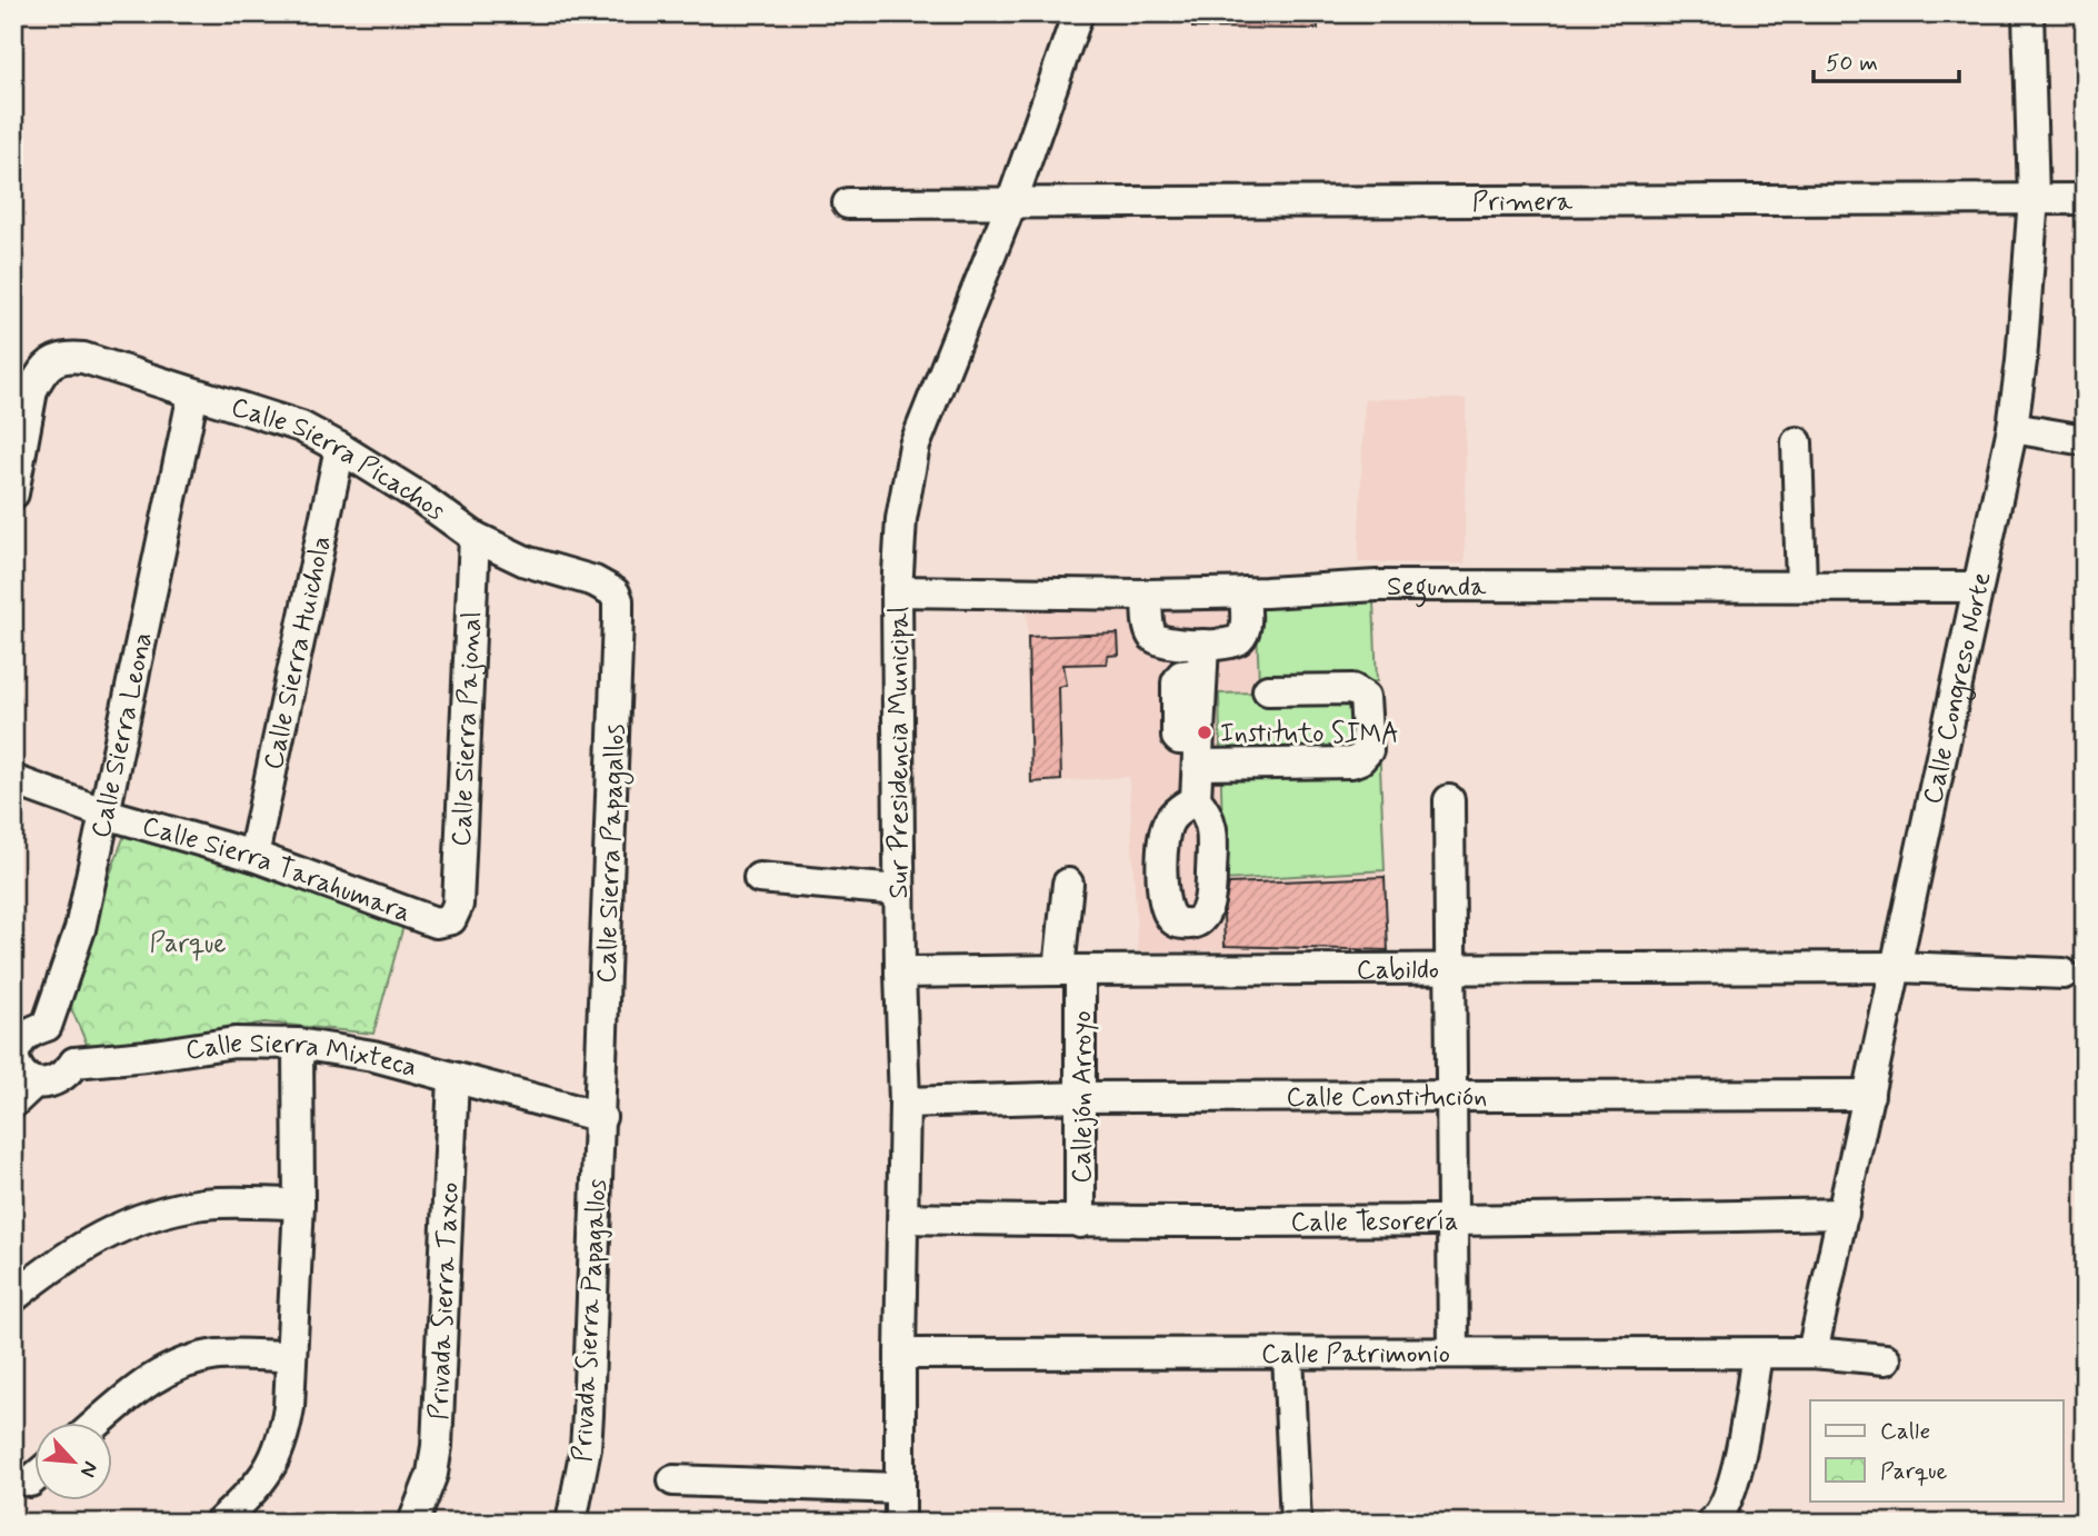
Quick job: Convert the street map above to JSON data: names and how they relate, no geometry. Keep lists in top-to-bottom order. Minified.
{"streets":{"street":["Primera","Calle Sierra Picachos","Segunda","Calle Sierra Huichola","Calle Congreso Norte","Calle Sierra Pajonal","Calle Sierra Leona","Sur Presidencia Municipal","Calle Sierra Papagallos","Calle Sierra Tarahumara","Cabildo","Calle Sierra Mixteca","Calle Constitución","Callejón Arroyo","Calle Tesorería","Privada Sierra Taxco","Privada Sierra Papagallos","Calle Patrimonio"]},"crossings":[["Primera","Calle Congreso Norte"],["Primera","Sur Presidencia Municipal"],["Calle Sierra Picachos","Calle Sierra Huichola"],["Calle Sierra Picachos","Calle Sierra Pajonal"],["Calle Sierra Picachos","Calle Sierra Leona"],["Calle Sierra Picachos","Calle Sierra Papagallos"],["Segunda","Calle Congreso Norte"],["Segunda","Sur Presidencia Municipal"],["Calle Sierra Huichola","Calle Sierra Tarahumara"],["Calle Congreso Norte","Cabildo"],["Calle Congreso Norte","Calle Constitución"],["Calle Congreso Norte","Calle Tesorería"],["Calle Congreso Norte","Calle Patrimonio"],["Calle Sierra Pajonal","Calle Sierra Tarahumara"],["Calle Sierra Leona","Calle Sierra Tarahumara"],["Calle Sierra Leona","Calle Sierra Mixteca"],["Sur Presidencia Municipal","Cabildo"],["Sur Presidencia Municipal","Calle Constitución"],["Sur Presidencia Municipal","Calle Tesorería"],["Sur Presidencia Municipal","Calle Patrimonio"],["Calle Sierra Papagallos","Calle Sierra Mixteca"],["Calle Sierra Papagallos","Privada Sierra Papagallos"],["Cabildo","Callejón Arroyo"],["Calle Sierra Mixteca","Privada Sierra Taxco"],["Calle Sierra Mixteca","Privada Sierra Papagallos"],["Calle Constitución","Callejón Arroyo"],["Callejón Arroyo","Calle Tesorería"]],"parks":["Parque"],"places":["Instituto SIMA"],"legend":["Calle","Parque"],"scale_bar":"50 m","north":"bottom right"}
